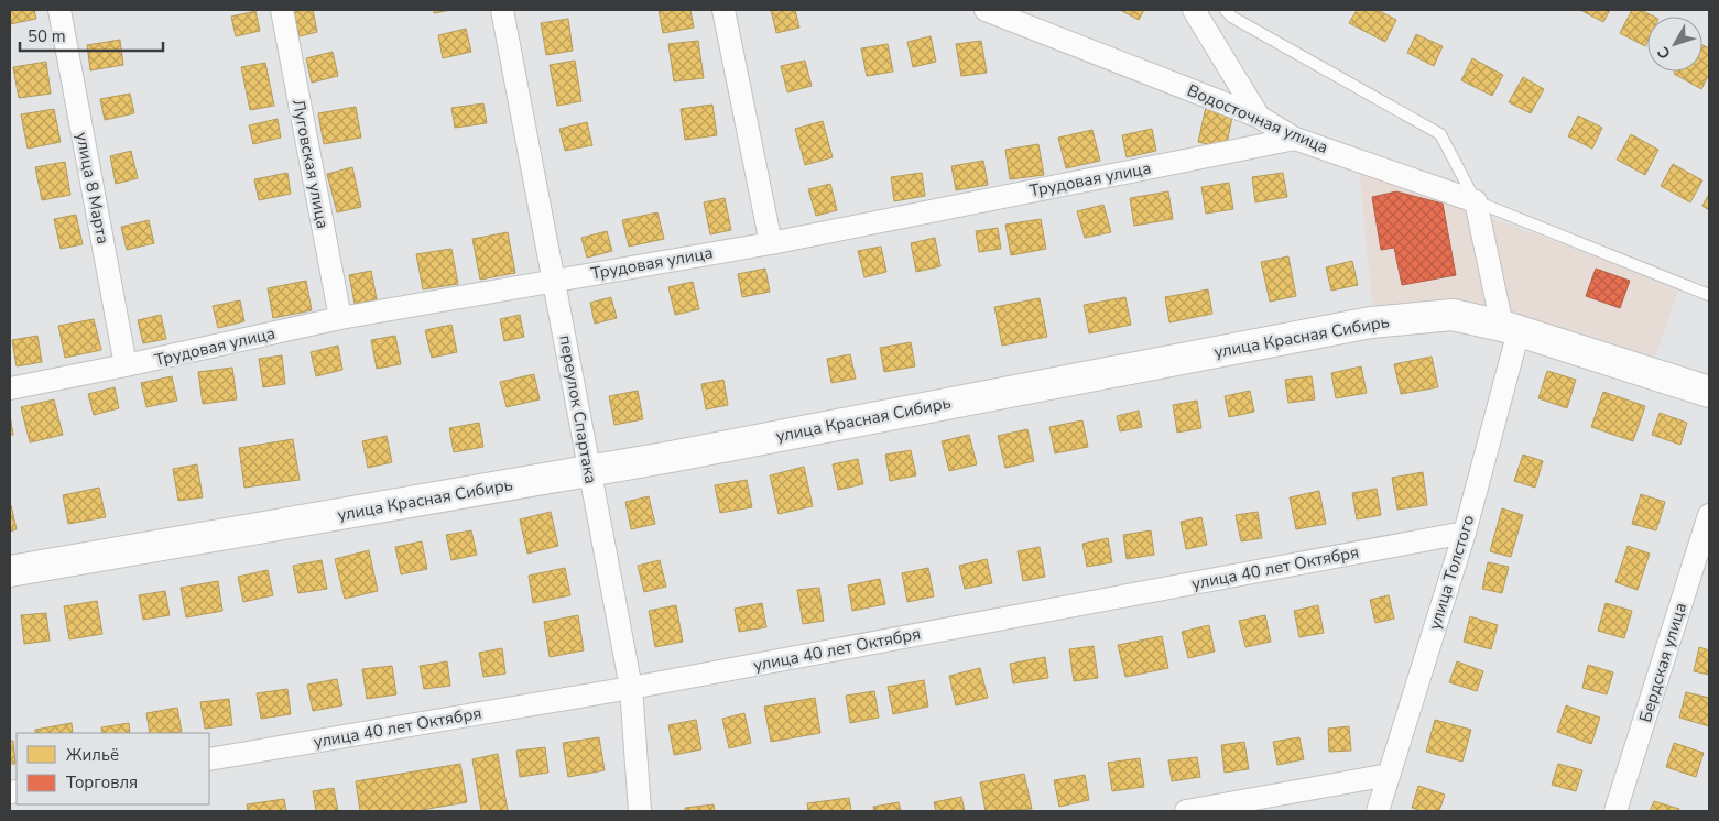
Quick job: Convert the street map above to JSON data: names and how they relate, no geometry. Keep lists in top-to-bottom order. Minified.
{"streets":{"main road":["улица Красная Сибирь"],"street":["Водосточная улица","Луговская улица","Трудовая улица","улица 8 Марта","переулок Спартака","улица 40 лет Октября","улица Толстого","Бердская улица"]},"crossings":[["Водосточная улица","Трудовая улица"],["Луговская улица","Трудовая улица"],["Трудовая улица","улица 8 Марта"],["Трудовая улица","переулок Спартака"],["улица Красная Сибирь","переулок Спартака"],["улица Красная Сибирь","улица Толстого"],["переулок Спартака","улица 40 лет Октября"],["улица 40 лет Октября","улица Толстого"]],"legend":["Жильё","Торговля"],"scale_bar":"50 m","north":"bottom left"}
